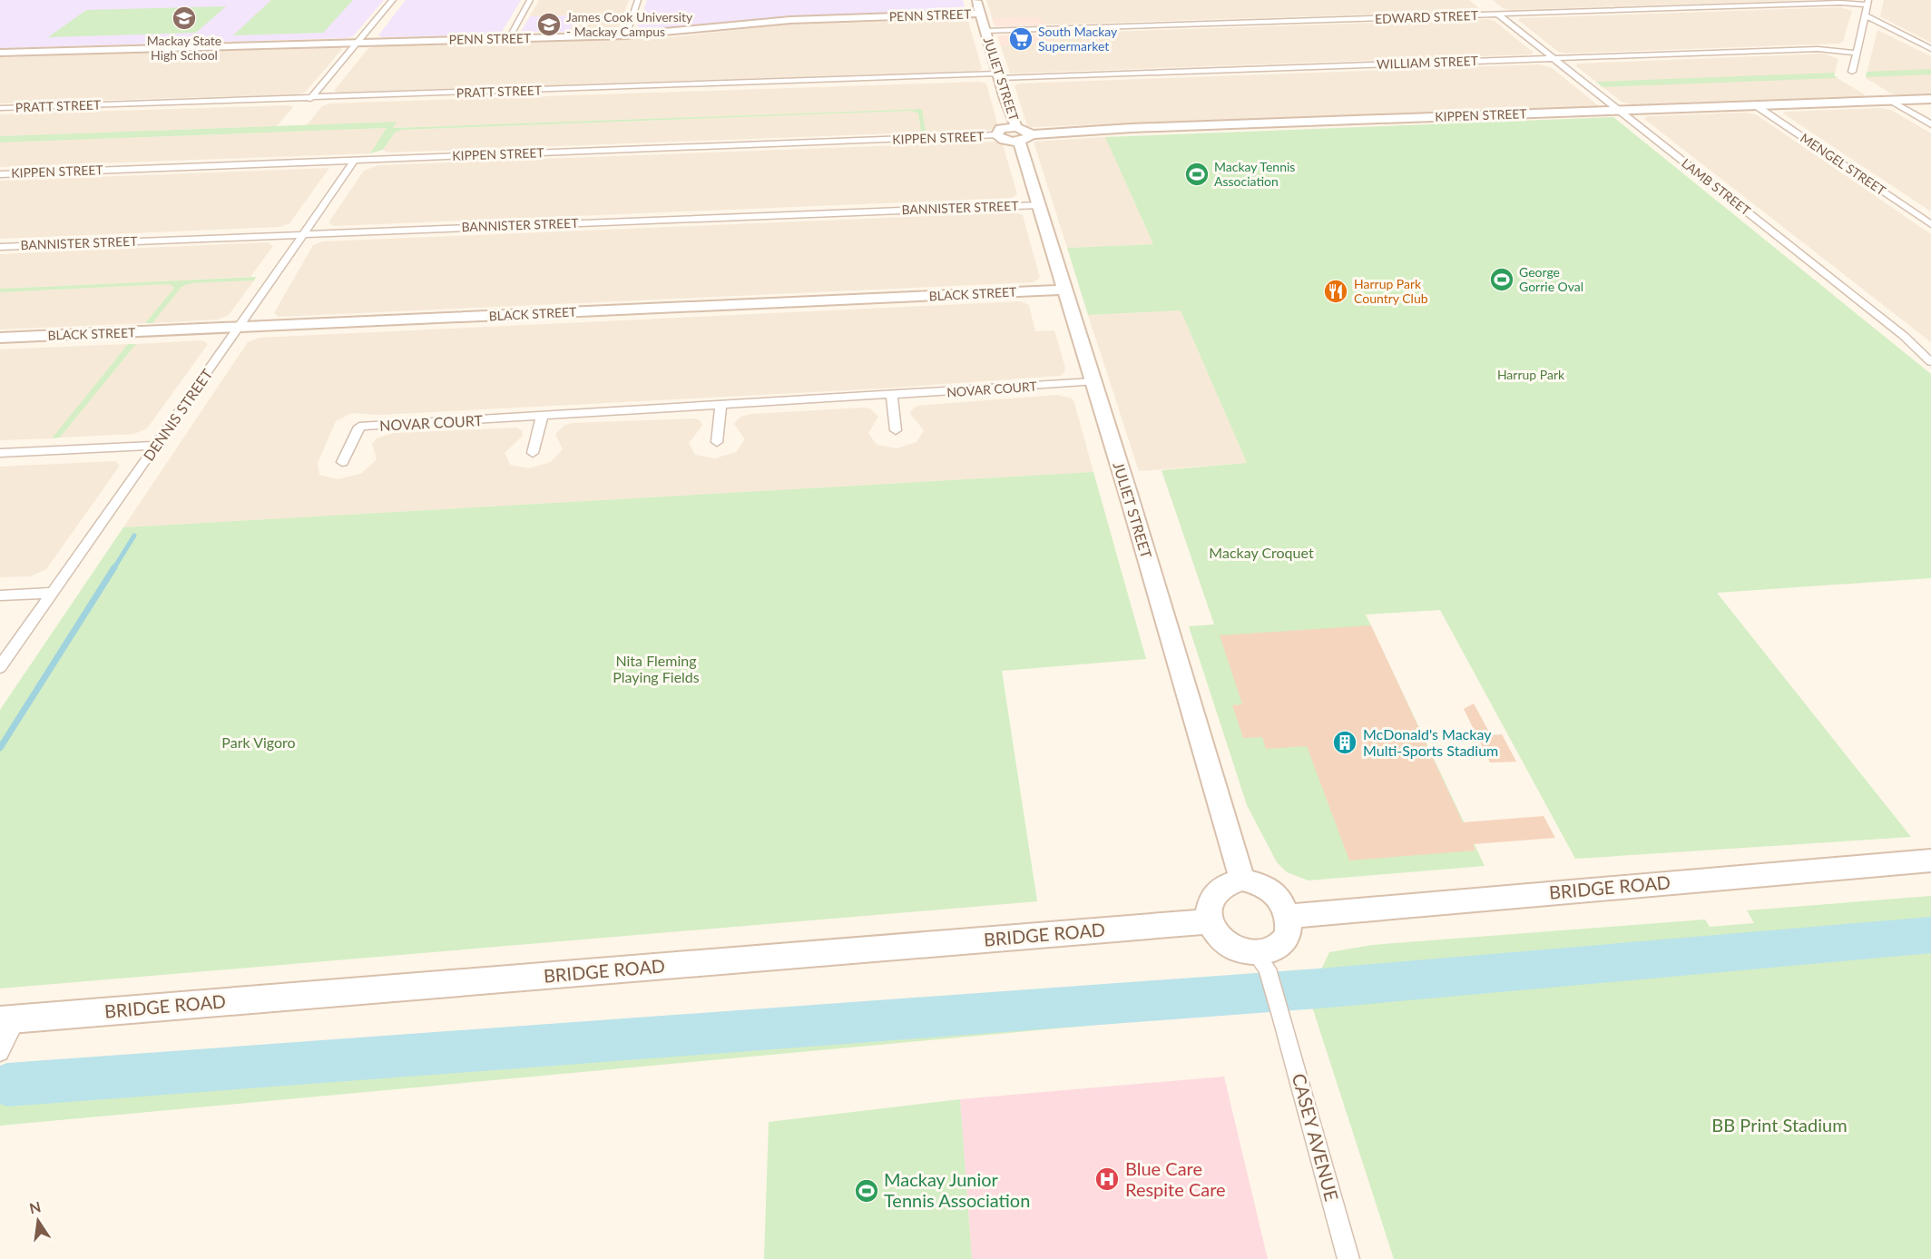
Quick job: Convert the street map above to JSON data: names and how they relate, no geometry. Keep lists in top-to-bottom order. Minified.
{"streets":{"street":["PENN STREET","EDWARD STREET","WILLIAM STREET","JULIET STREET","PRATT STREET","KIPPEN STREET","MENGEL STREET","LAMB STREET","BANNISTER STREET","BLACK STREET","NOVAR COURT","DENNIS STREET","BRIDGE ROAD","CASEY AVENUE"]},"crossings":[["PENN STREET","JULIET STREET"],["EDWARD STREET","JULIET STREET"],["EDWARD STREET","LAMB STREET"],["WILLIAM STREET","JULIET STREET"],["WILLIAM STREET","PRATT STREET"],["WILLIAM STREET","LAMB STREET"],["JULIET STREET","PRATT STREET"],["JULIET STREET","KIPPEN STREET"],["JULIET STREET","BANNISTER STREET"],["JULIET STREET","BLACK STREET"],["JULIET STREET","NOVAR COURT"],["JULIET STREET","BRIDGE ROAD"],["JULIET STREET","CASEY AVENUE"],["KIPPEN STREET","MENGEL STREET"],["KIPPEN STREET","LAMB STREET"],["KIPPEN STREET","DENNIS STREET"],["BANNISTER STREET","DENNIS STREET"],["BLACK STREET","DENNIS STREET"],["BRIDGE ROAD","CASEY AVENUE"]],"parks":["Harrup Park","Mackay Croquet","Nita Fleming Playing Fields","Park Vigoro","BB Print Stadium"],"places":{"school or university":["Mackay State High School","James Cook University - Mackay Campus"],"supermarket":["South Mackay Supermarket"],"sports":["Mackay Tennis Association","George Gorrie Oval","Mackay Junior Tennis Association"],"restaurant":["Harrup Park Country Club"],"building":["McDonald's Mackay Multi-Sports Stadium"],"hospital":["Blue Care Respite Care"]},"north":"top"}
